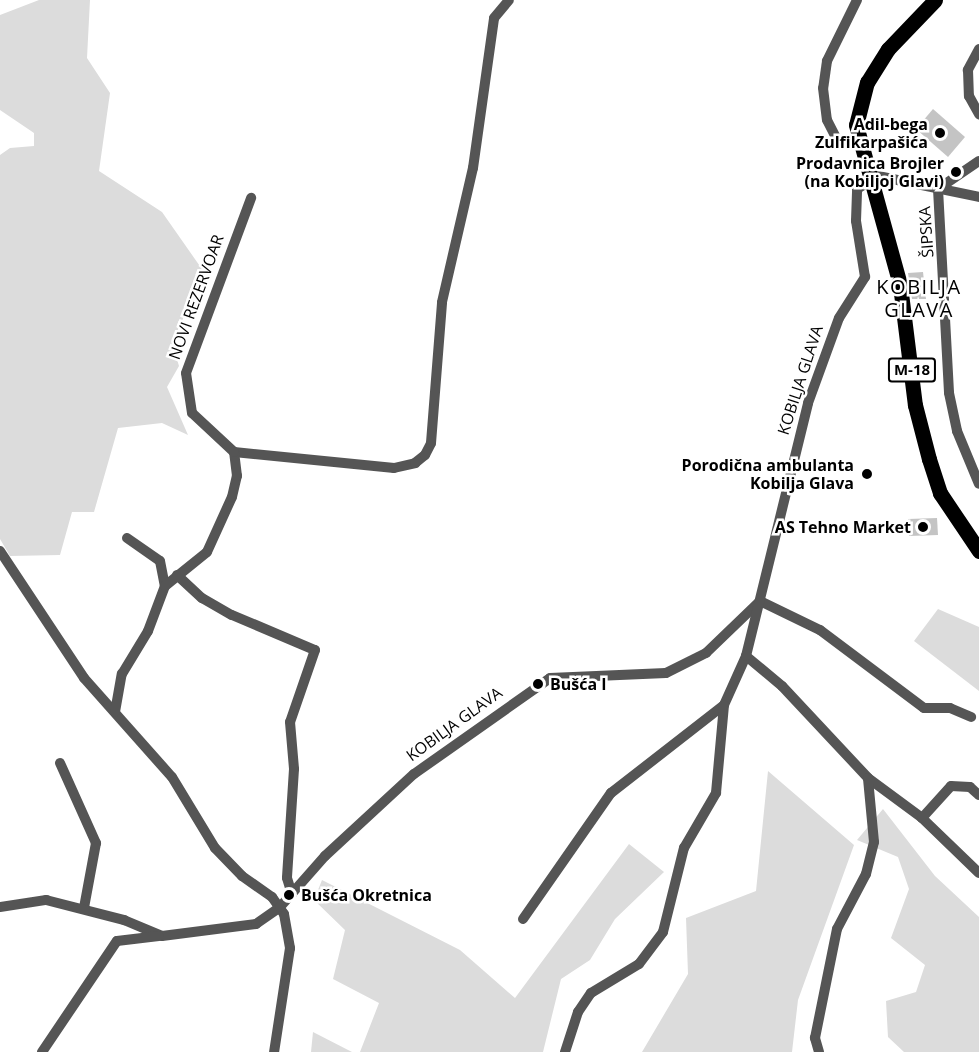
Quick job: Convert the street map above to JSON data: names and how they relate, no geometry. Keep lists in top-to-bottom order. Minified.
{"streets":{"main road":["M-18"],"street":["ŠIPSKA","NOVI REZERVOAR","KOBILJA GLAVA"]},"crossings":[["M-18","KOBILJA GLAVA"]],"districts":["KOBILJA GLAVA"],"places":["Adil-bega Zulfikarpašića","Prodavnica Brojler (na Kobiljoj Glavi)","Porodična ambulanta Kobilja Glava","AS Tehno Market","Bušća I","Bušća Okretnica"]}
